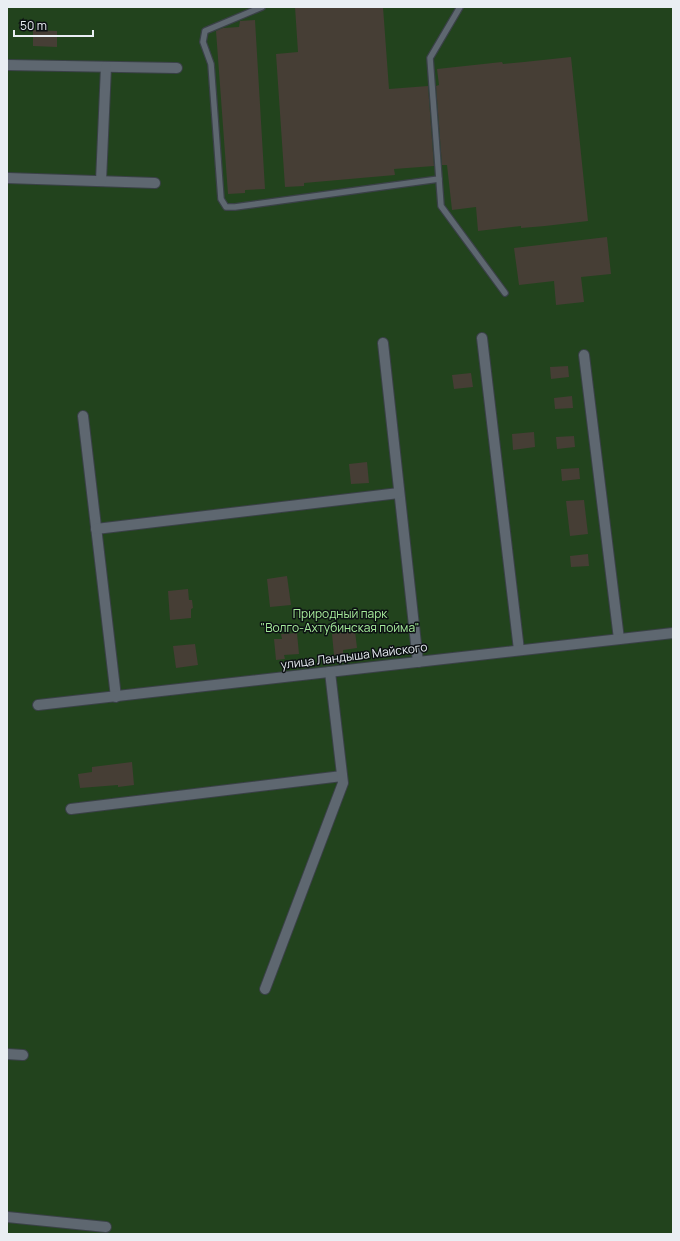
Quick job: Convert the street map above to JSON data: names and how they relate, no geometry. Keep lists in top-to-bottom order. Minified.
{"streets":{"street":["улица Ландыша Майского"]},"parks":["Природный парк \"Волго-Ахтубинская пойма\""],"scale_bar":"50 m"}
